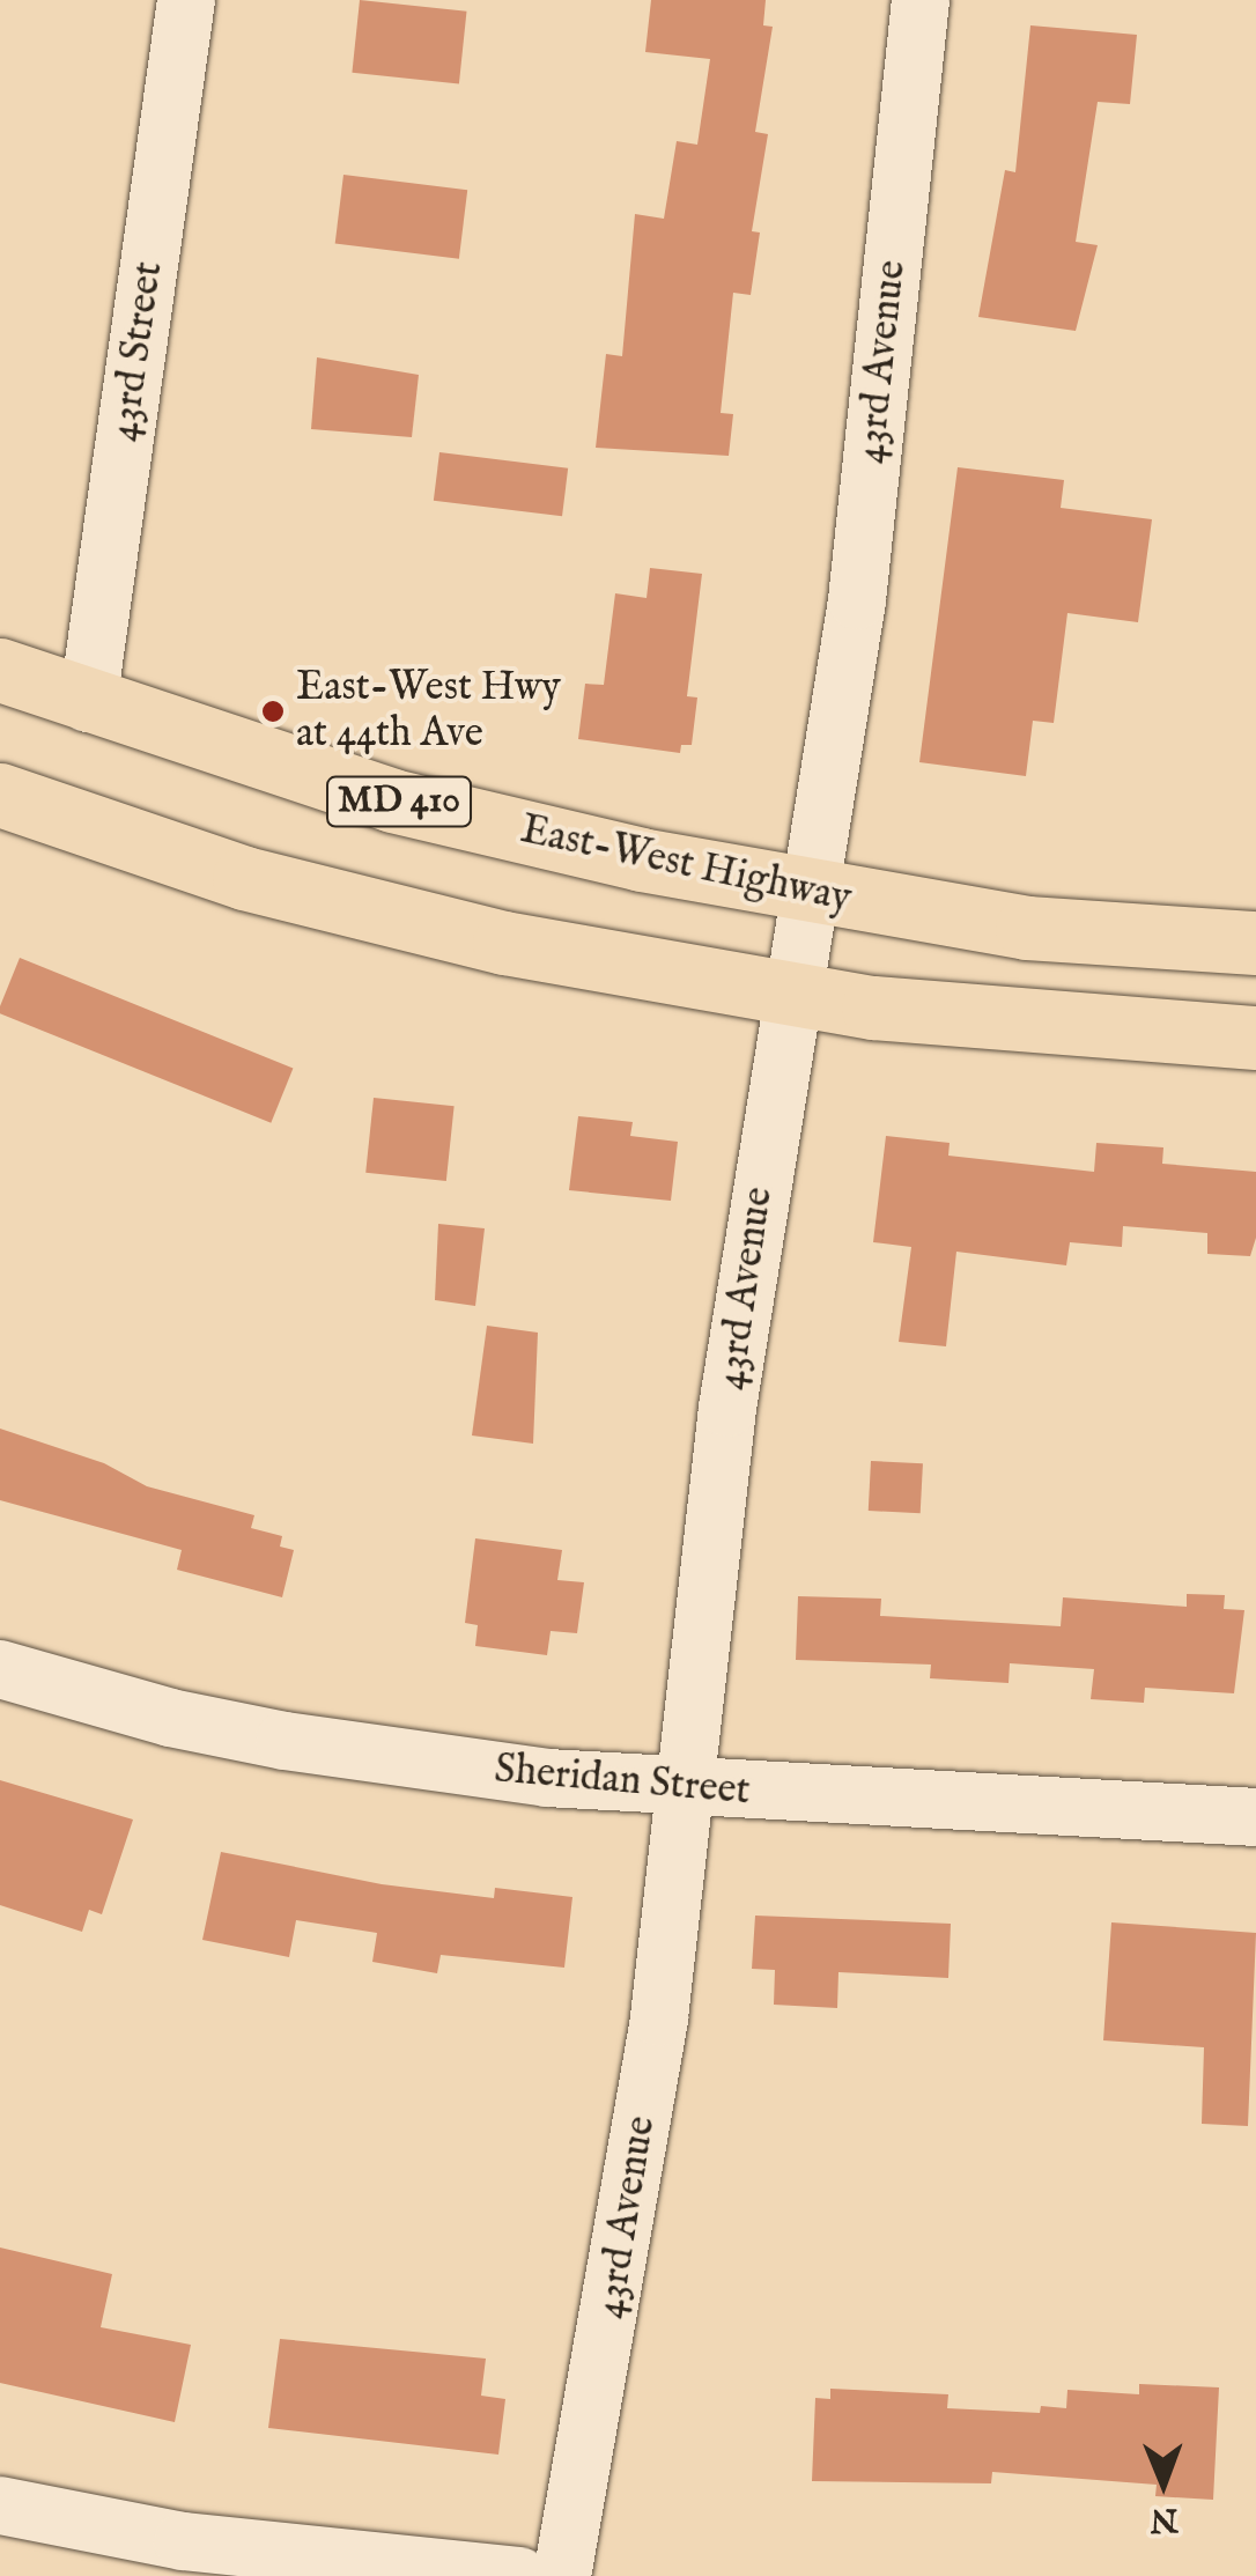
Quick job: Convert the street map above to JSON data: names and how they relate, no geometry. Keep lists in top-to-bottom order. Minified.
{"streets":{"main road":["MD 410","East-West Highway"],"street":["43rd Street","43rd Avenue","Sheridan Street"]},"crossings":[["43rd Street","East-West Highway"],["43rd Avenue","East-West Highway"],["43rd Avenue","Sheridan Street"]],"places":["East-West Hwy at 44th Ave"],"north":"bottom"}
